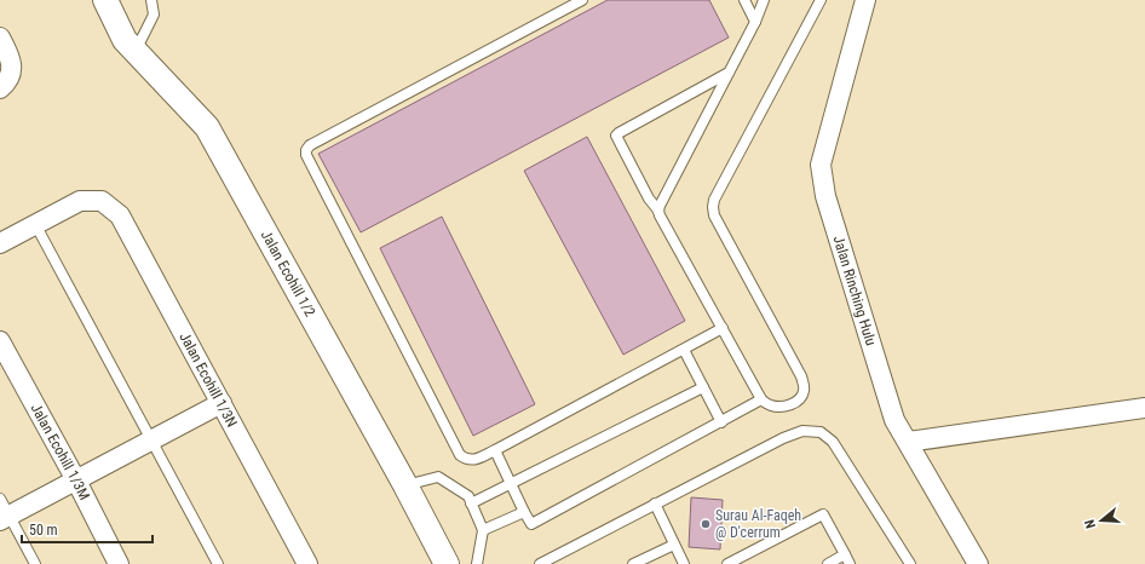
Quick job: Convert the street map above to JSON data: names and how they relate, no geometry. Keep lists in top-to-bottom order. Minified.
{"streets":{"street":["Jalan Ecohill 1/2","Jalan Rinching Hulu","Jalan Ecohill 1/3N","Jalan Ecohill 1/3M"]},"places":["Surau Al-Faqeh @ D'cerrum"],"scale_bar":"50 m","north":"left"}
